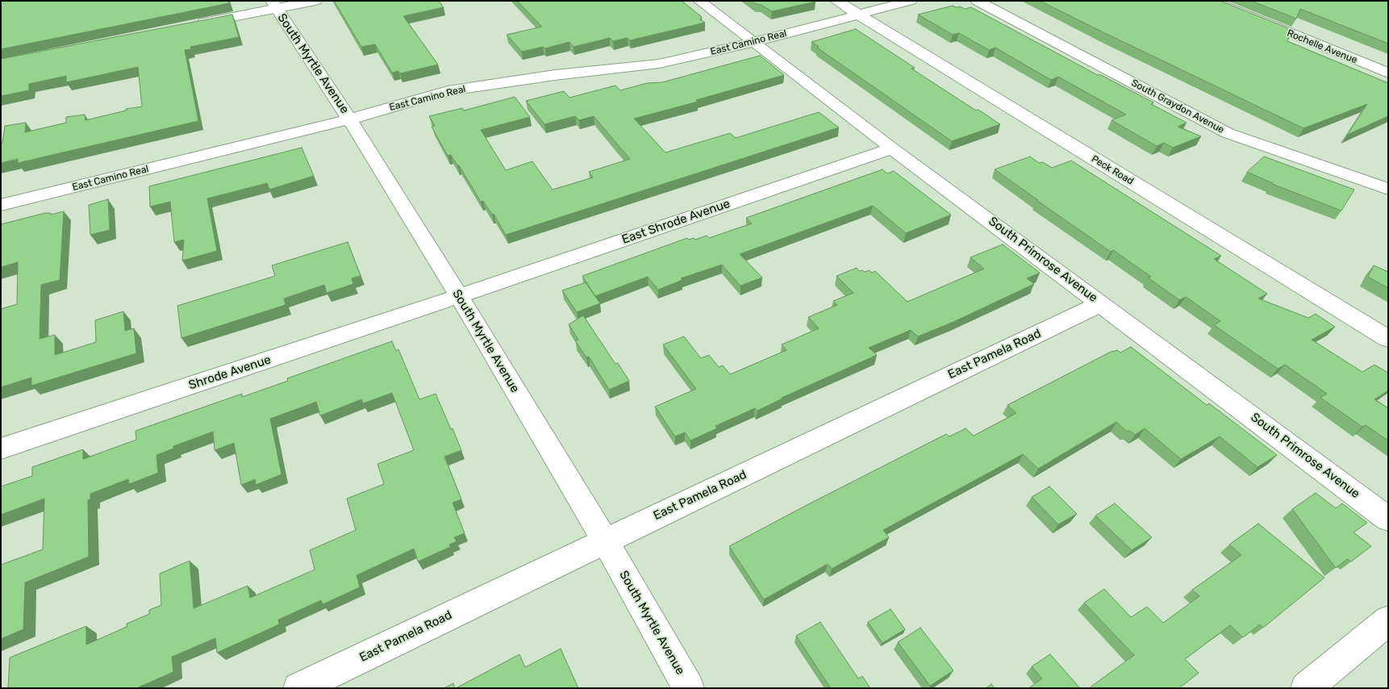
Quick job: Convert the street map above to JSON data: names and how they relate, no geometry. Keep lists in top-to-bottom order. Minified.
{"streets":{"street":["East Camino Real","Rochelle Avenue","South Myrtle Avenue","South Graydon Avenue","Peck Road","East Shrode Avenue","South Primrose Avenue","East Pamela Road","Shrode Avenue"]},"crossings":[["East Camino Real","South Myrtle Avenue"],["East Camino Real","Peck Road"],["East Camino Real","South Primrose Avenue"],["South Myrtle Avenue","East Shrode Avenue"],["South Myrtle Avenue","East Pamela Road"],["South Myrtle Avenue","Shrode Avenue"],["East Shrode Avenue","South Primrose Avenue"],["East Shrode Avenue","Shrode Avenue"],["South Primrose Avenue","East Pamela Road"]]}
